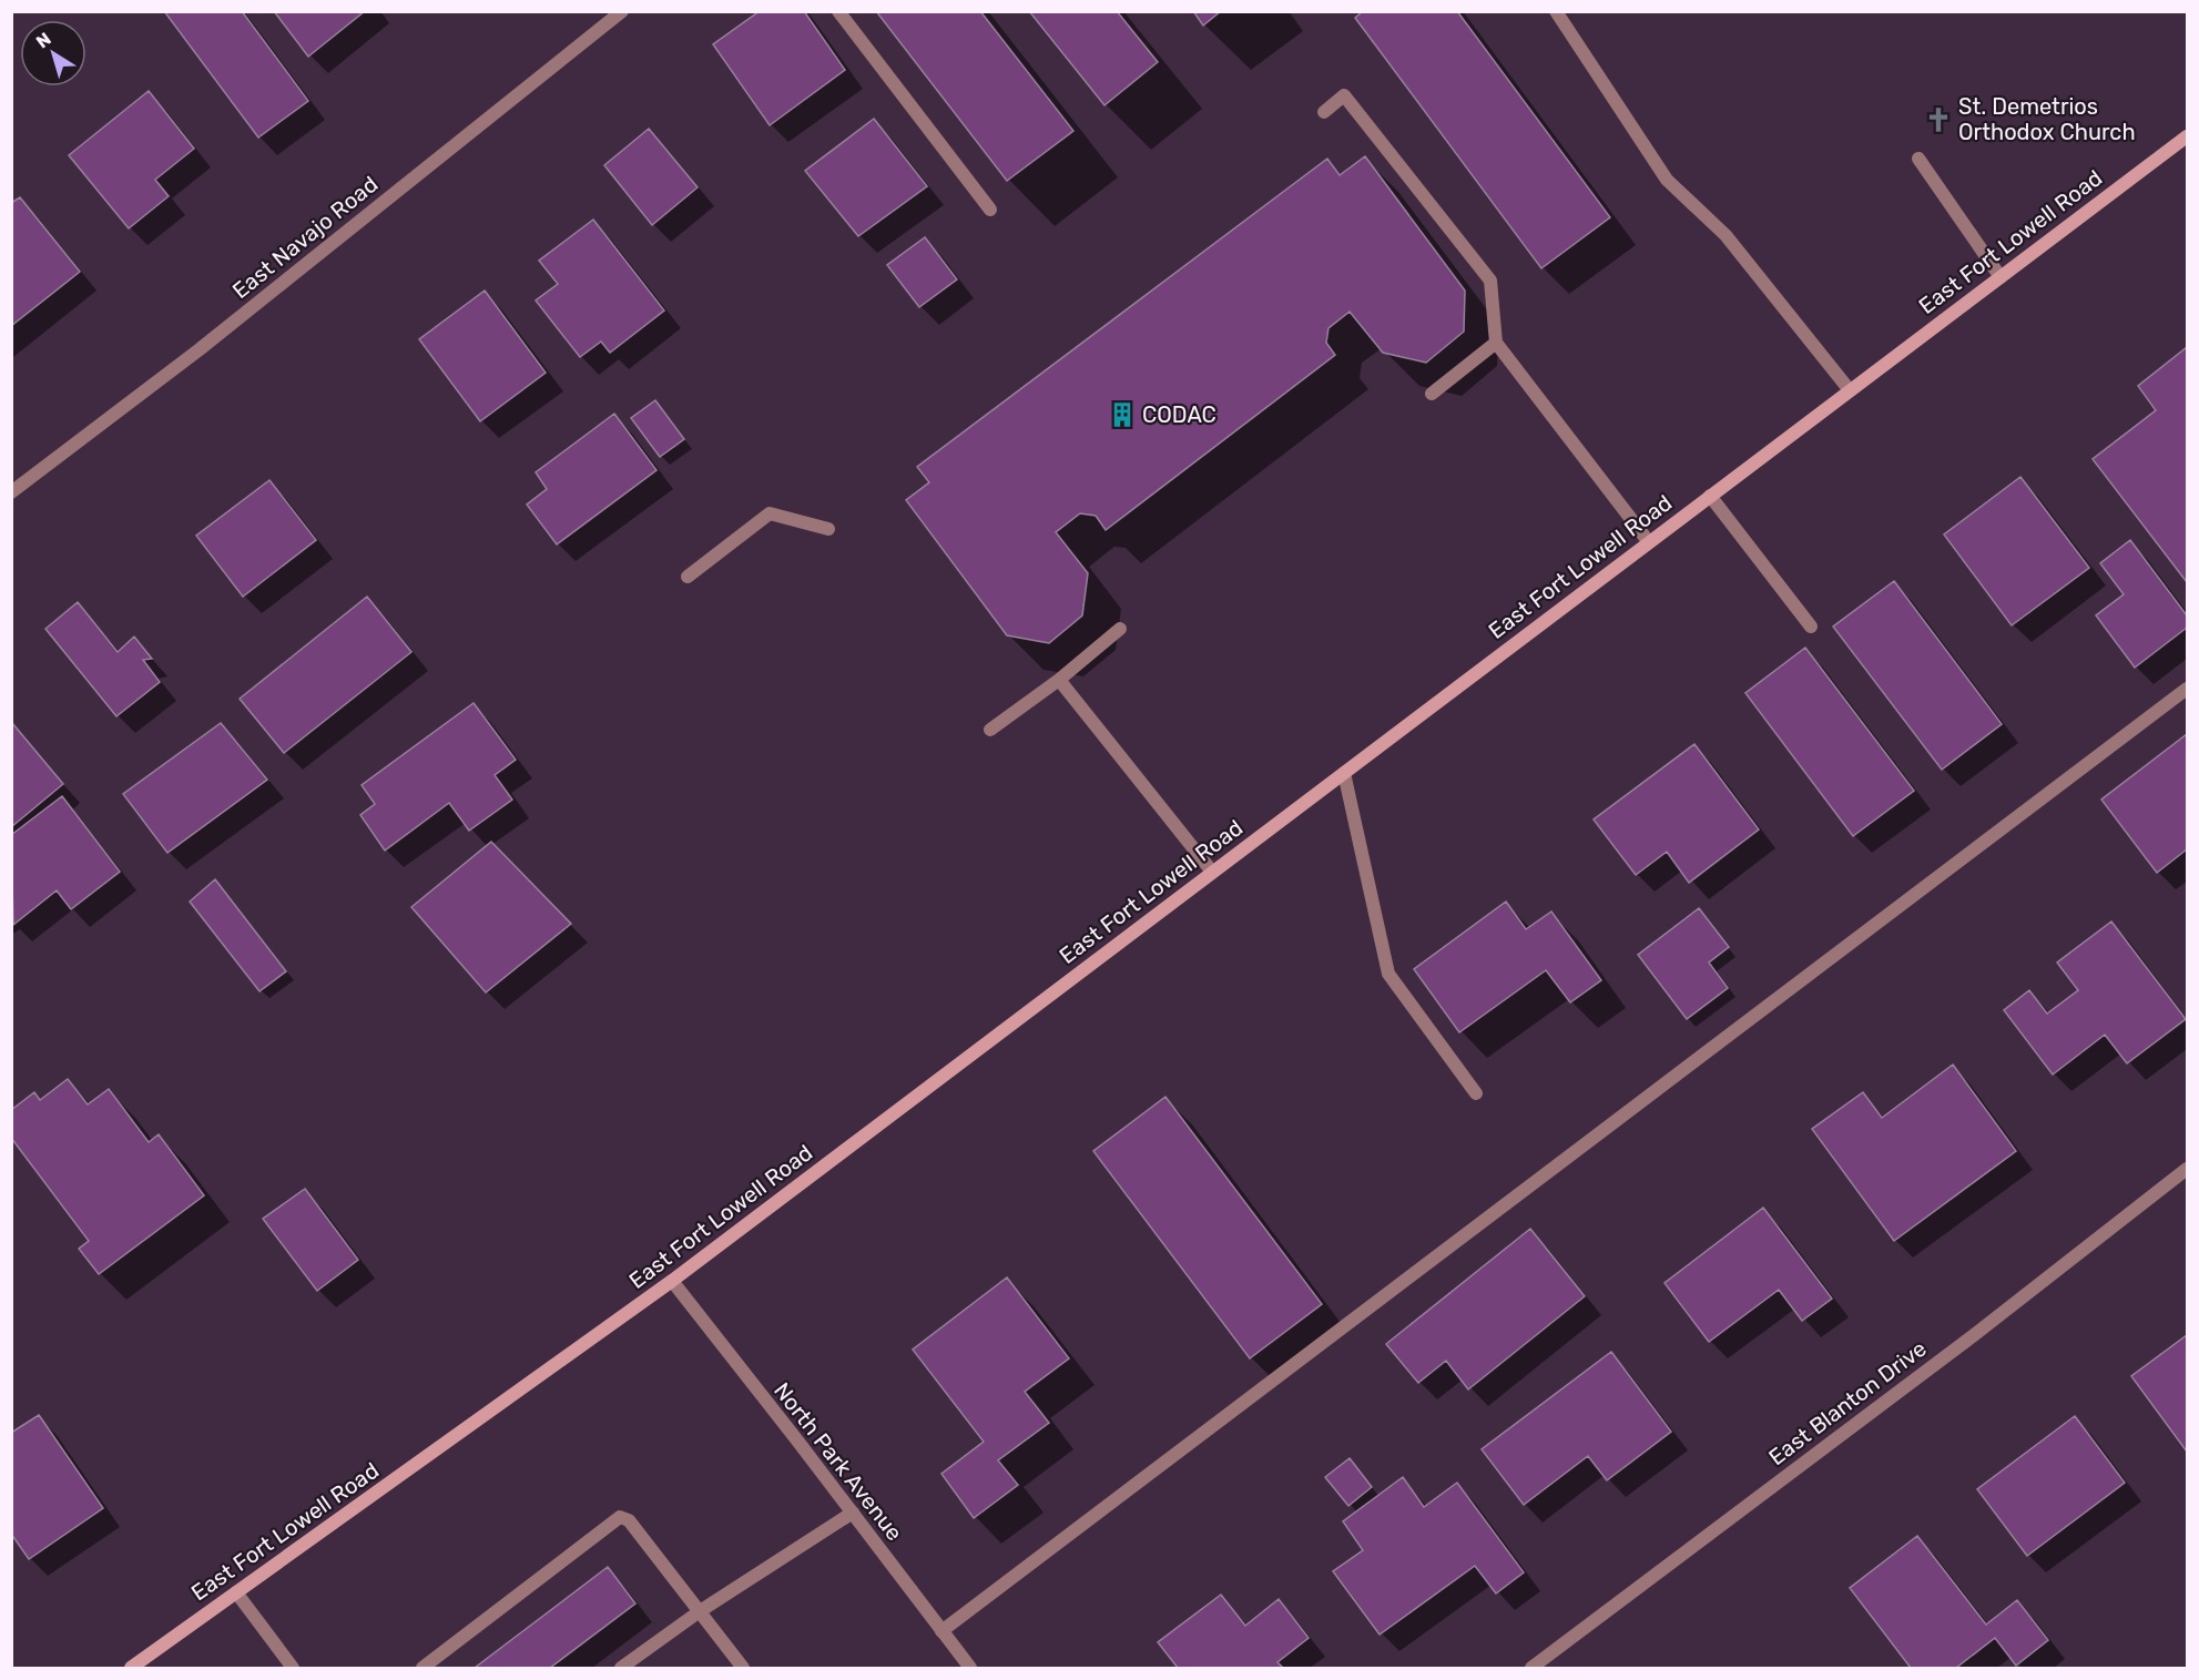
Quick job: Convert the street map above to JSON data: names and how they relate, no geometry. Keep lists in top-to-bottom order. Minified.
{"streets":{"main road":["East Fort Lowell Road"],"street":["East Navajo Road","East Blanton Drive","North Park Avenue"]},"crossings":[["East Fort Lowell Road","North Park Avenue"]],"places":{"church":["St. Demetrios Orthodox Church"],"building":["CODAC"]},"north":"top left"}
